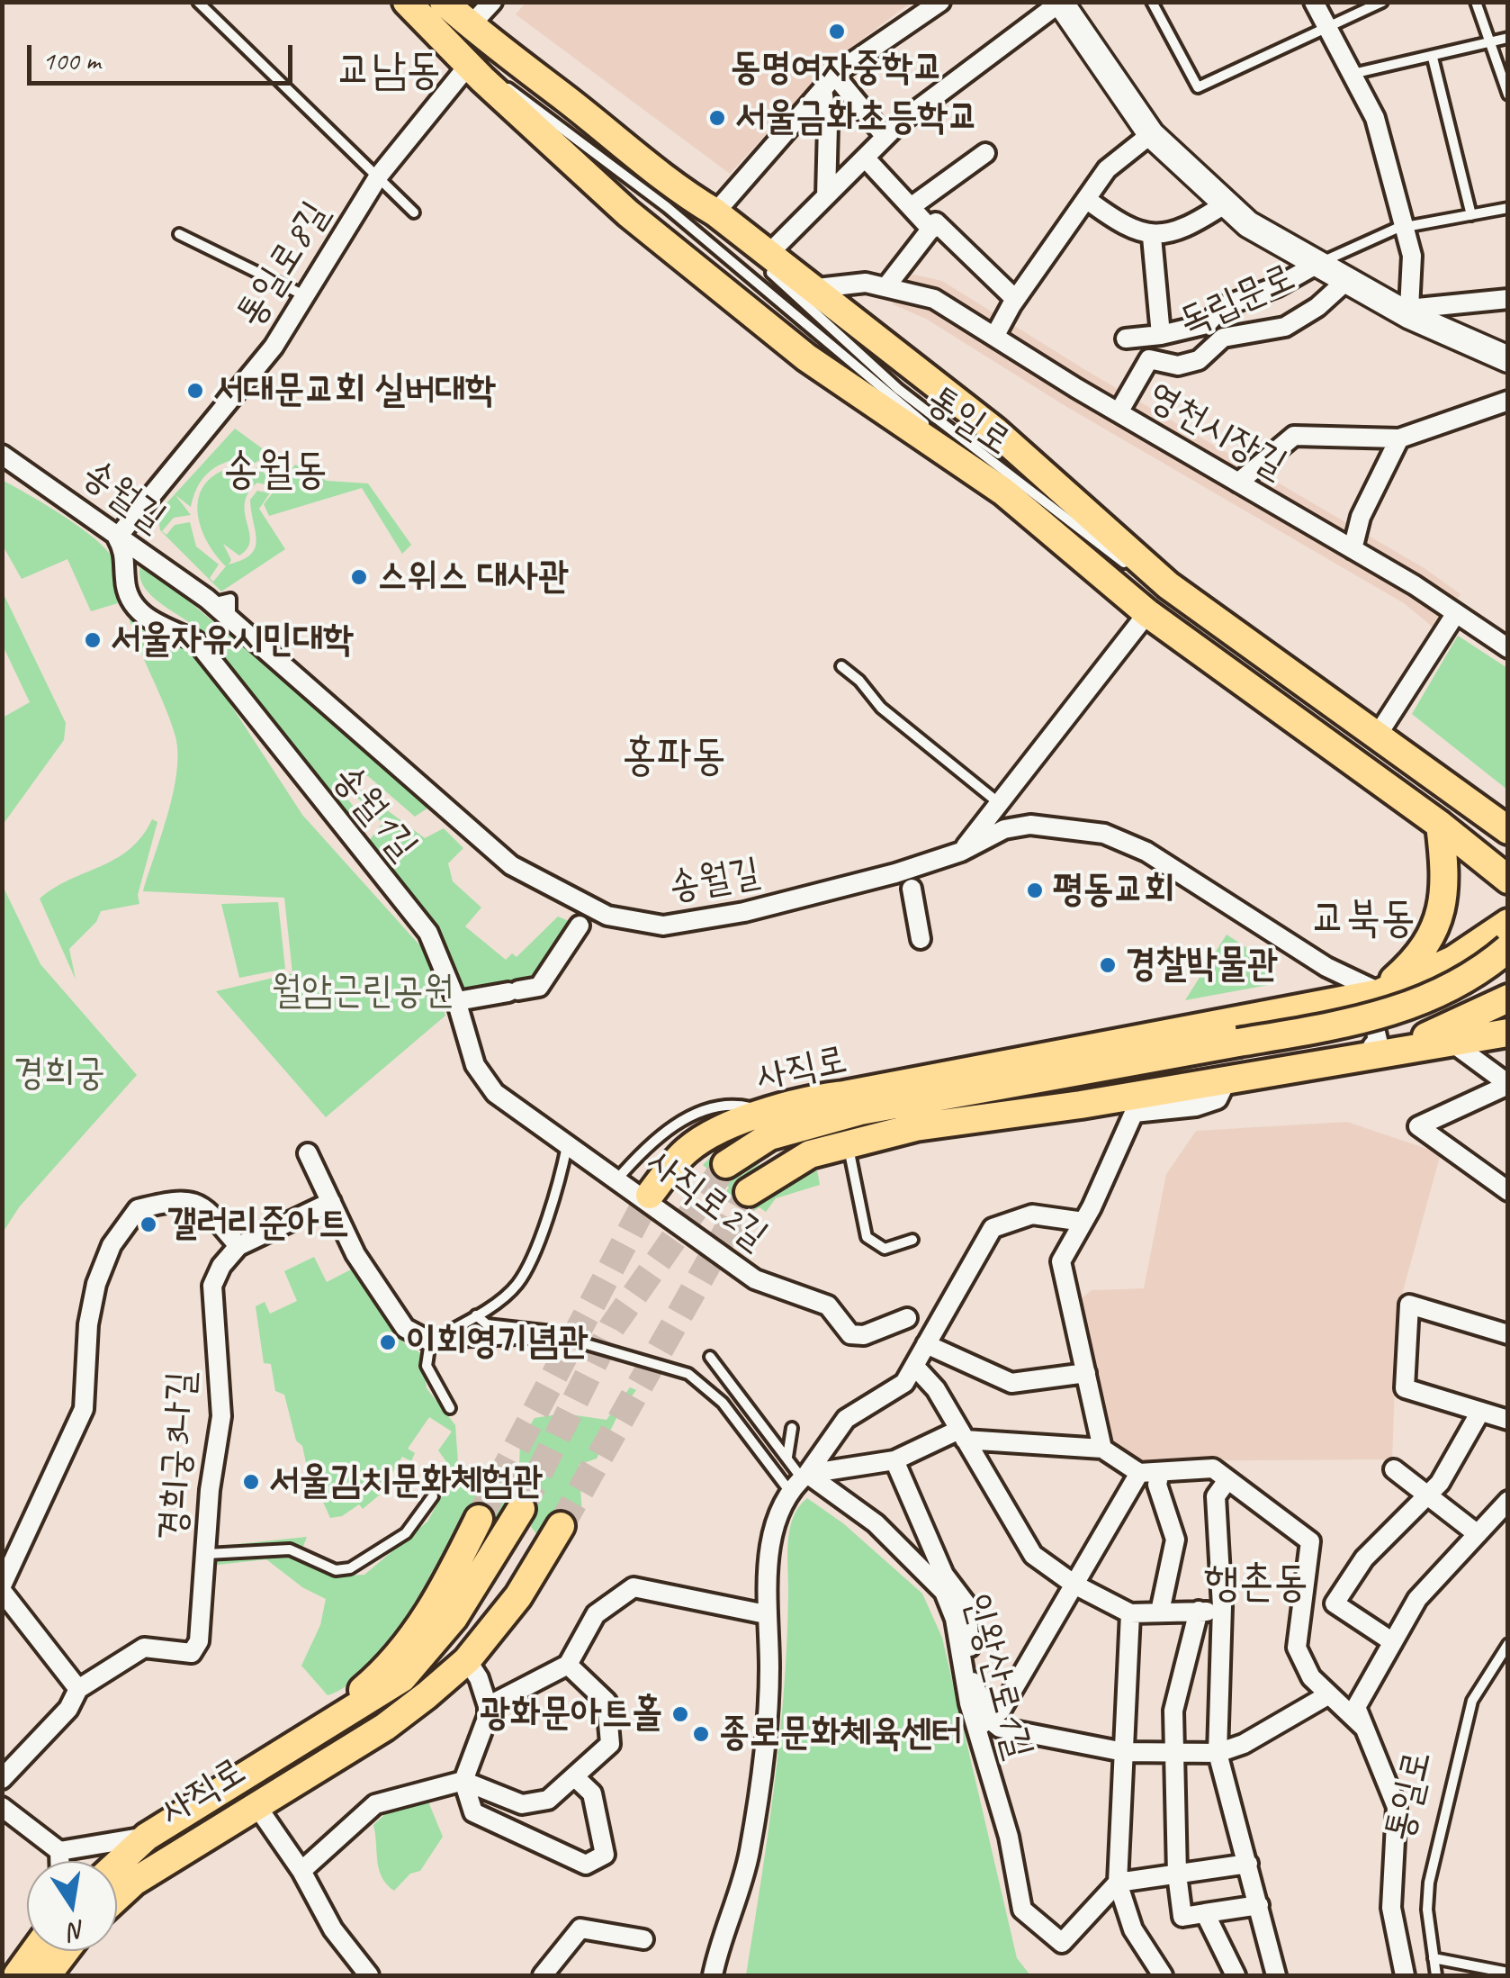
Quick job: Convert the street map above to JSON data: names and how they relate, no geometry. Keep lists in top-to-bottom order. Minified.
{"streets":{"main road":["독립문로","통일로","사직로"],"street":["통일로8길","영천시장길","송월길","송월1길","사직로2길","경희궁3나길","인왕산로1길"]},"crossings":[["통일로8길","통일로"],["통일로8길","송월길"],["통일로8길","송월1길"],["독립문로","영천시장길"],["통일로","영천시장길"],["송월길","송월1길"],["송월1길","사직로2길"],["사직로","사직로2길"]],"districts":["교남동","송월동","홍파동","교북동","행촌동"],"parks":["월암근린공원","경희궁"],"places":["동명여자중학교","서울금화초등학교","서대문교회 실버대학","스위스 대사관","서울자유시민대학","평동교회","경찰박물관","갤러리준아트","이회영기념관","서울김치문화체험관","광화문아트홀","종로문화체육센터"],"scale_bar":"100 m","north":"bottom"}
